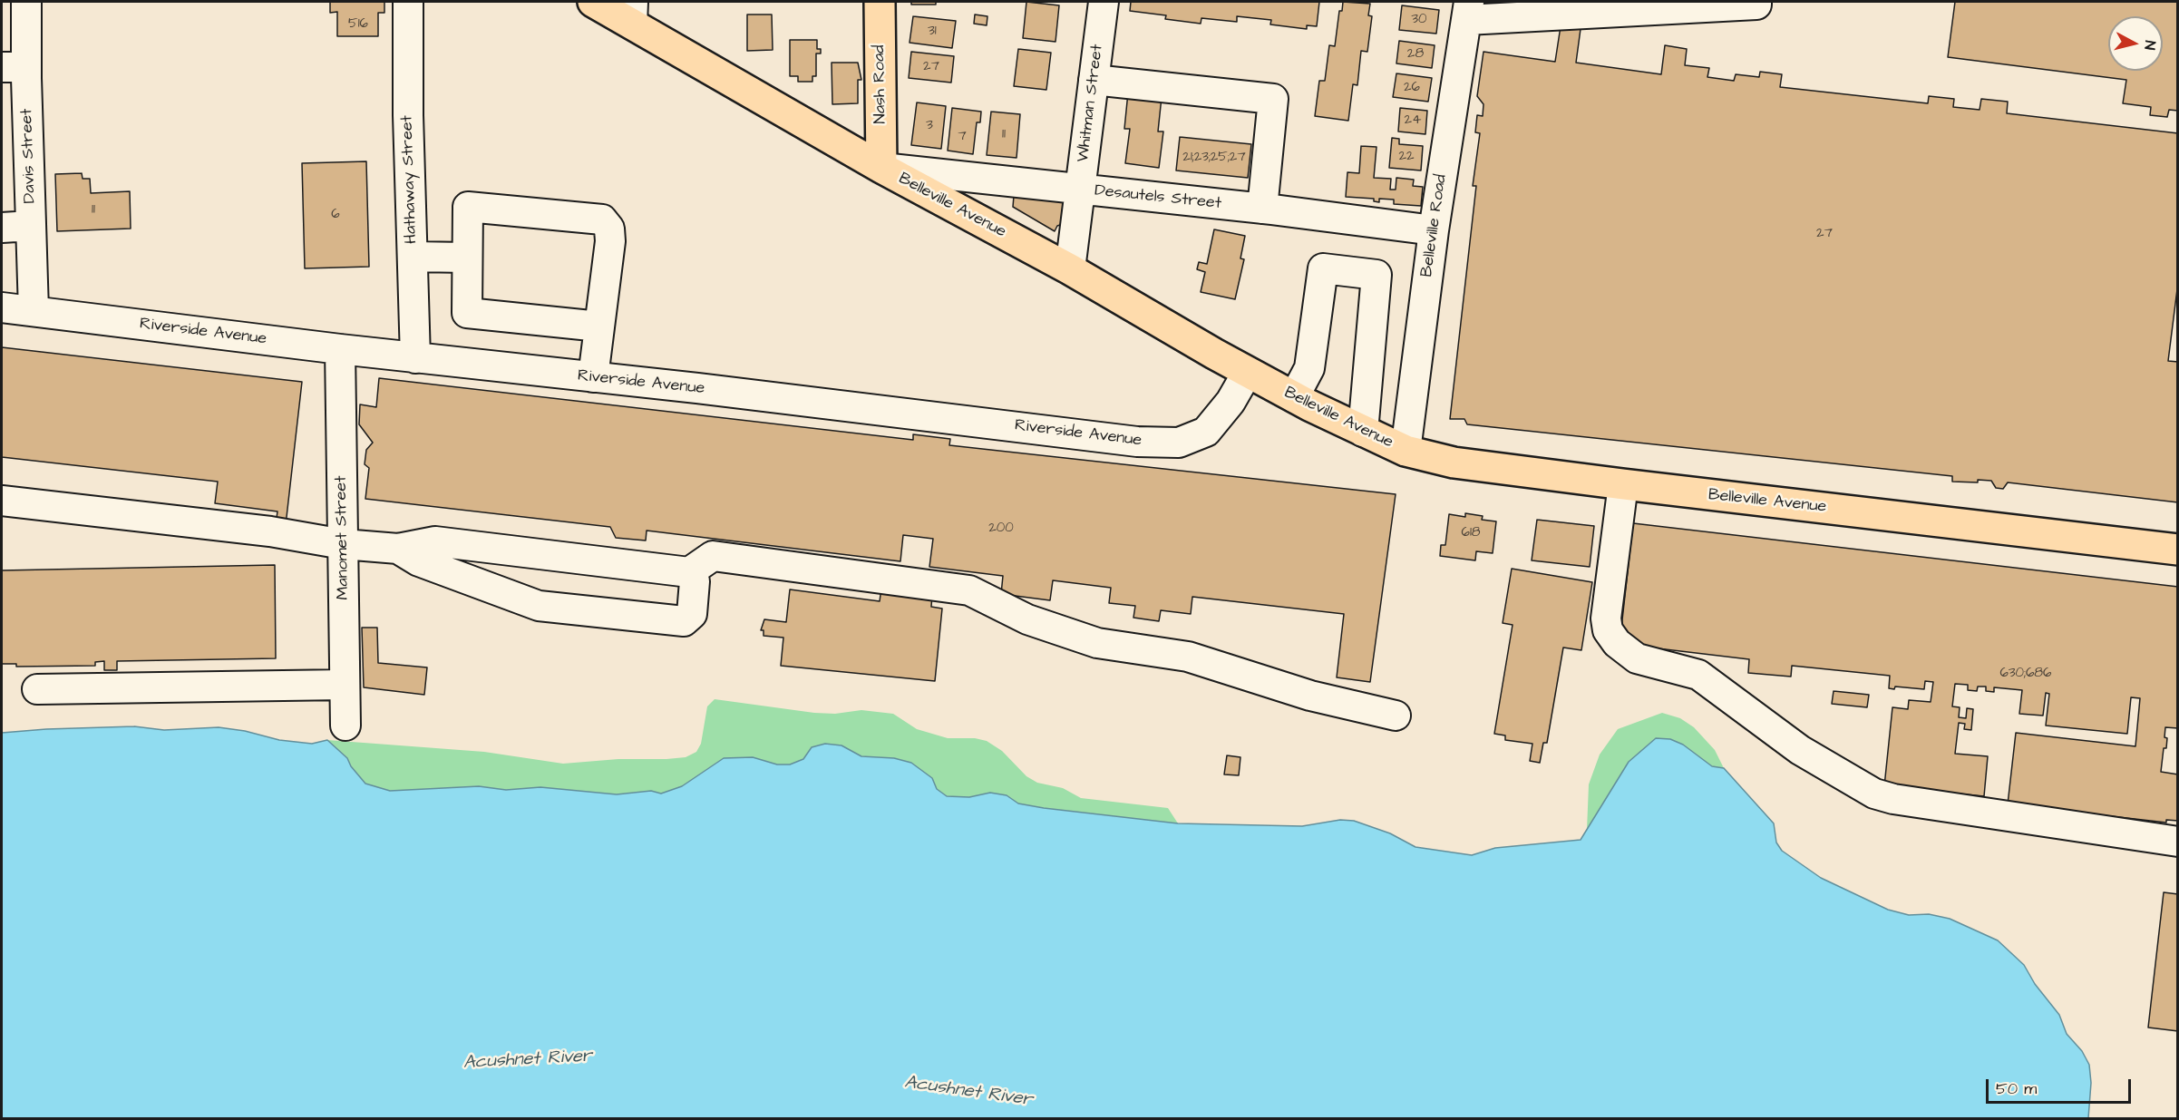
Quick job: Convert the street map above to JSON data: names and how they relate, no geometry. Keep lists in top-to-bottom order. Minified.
{"streets":{"main road":["Nash Road","Belleville Avenue"],"street":["Whitman Street","Davis Street","Hathaway Street","Desautels Street","Belleville Road","Riverside Avenue","Manomet Street"]},"crossings":[["Nash Road","Desautels Street"],["Nash Road","Belleville Avenue"],["Whitman Street","Desautels Street"],["Whitman Street","Belleville Avenue"],["Davis Street","Riverside Avenue"],["Hathaway Street","Riverside Avenue"],["Desautels Street","Belleville Avenue"],["Desautels Street","Belleville Road"],["Belleville Avenue","Belleville Road"],["Belleville Avenue","Riverside Avenue"],["Riverside Avenue","Manomet Street"]],"water":["Acushnet River"],"house_numbers":["30","516","31","28","27","26","24","3","11","7","22","21;23;25;27","11","6","27","200","618","630;686"],"scale_bar":"50 m","north":"right"}
